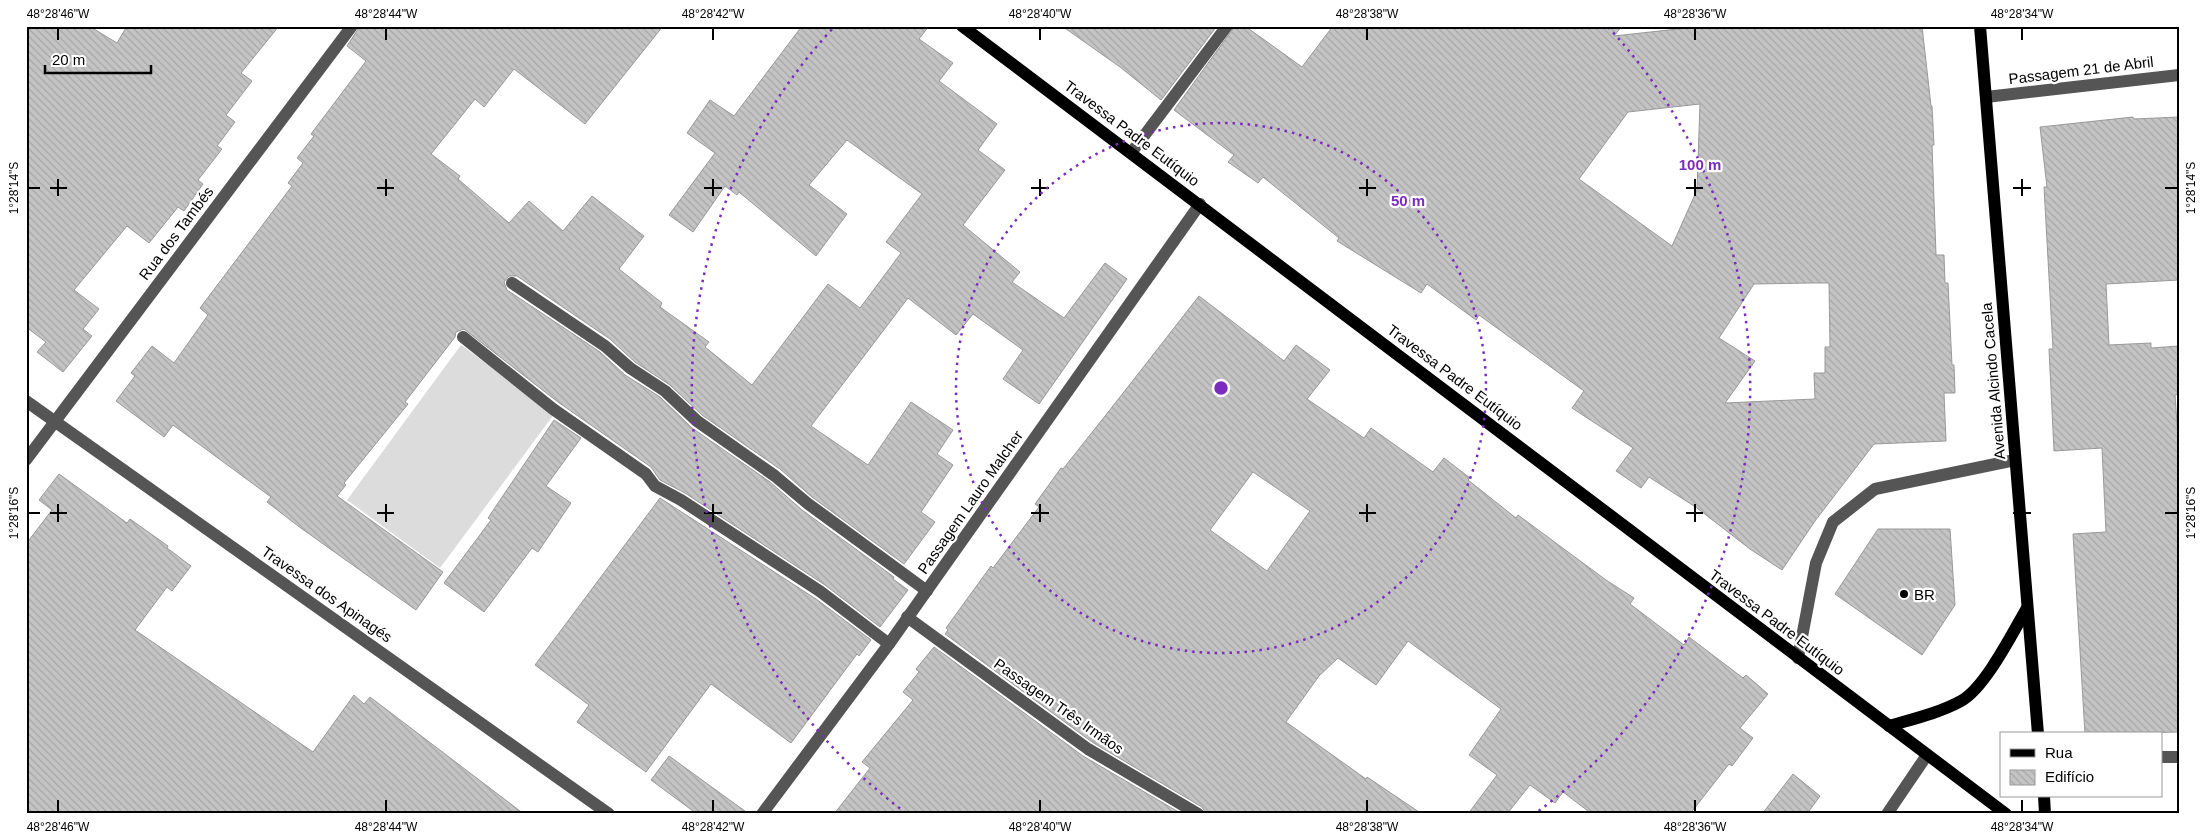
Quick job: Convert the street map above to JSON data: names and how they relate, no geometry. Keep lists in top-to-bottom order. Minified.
{"streets":{"main road":["Travessa Padre Eutíquio","Avenida Alcindo Cacela"],"street":["Passagem 21 de Abril","Rua dos Tambés","Passagem Lauro Malcher","Travessa dos Apinagés","Passagem Três Irmãos"]},"crossings":[["Passagem 21 de Abril","Avenida Alcindo Cacela"],["Travessa Padre Eutíquio","Passagem Lauro Malcher"],["Rua dos Tambés","Travessa dos Apinagés"],["Passagem Lauro Malcher","Passagem Três Irmãos"]],"places":["BR"],"legend":["Rua","Edifício"],"scale_bar":"20 m","coordinates":["48°28'46\"W","48°28'44\"W","48°28'42\"W","48°28'40\"W","48°28'38\"W","48°28'36\"W","48°28'34\"W","1°28'14\"S","1°28'16\"S"],"rings":["100 m","50 m"]}
